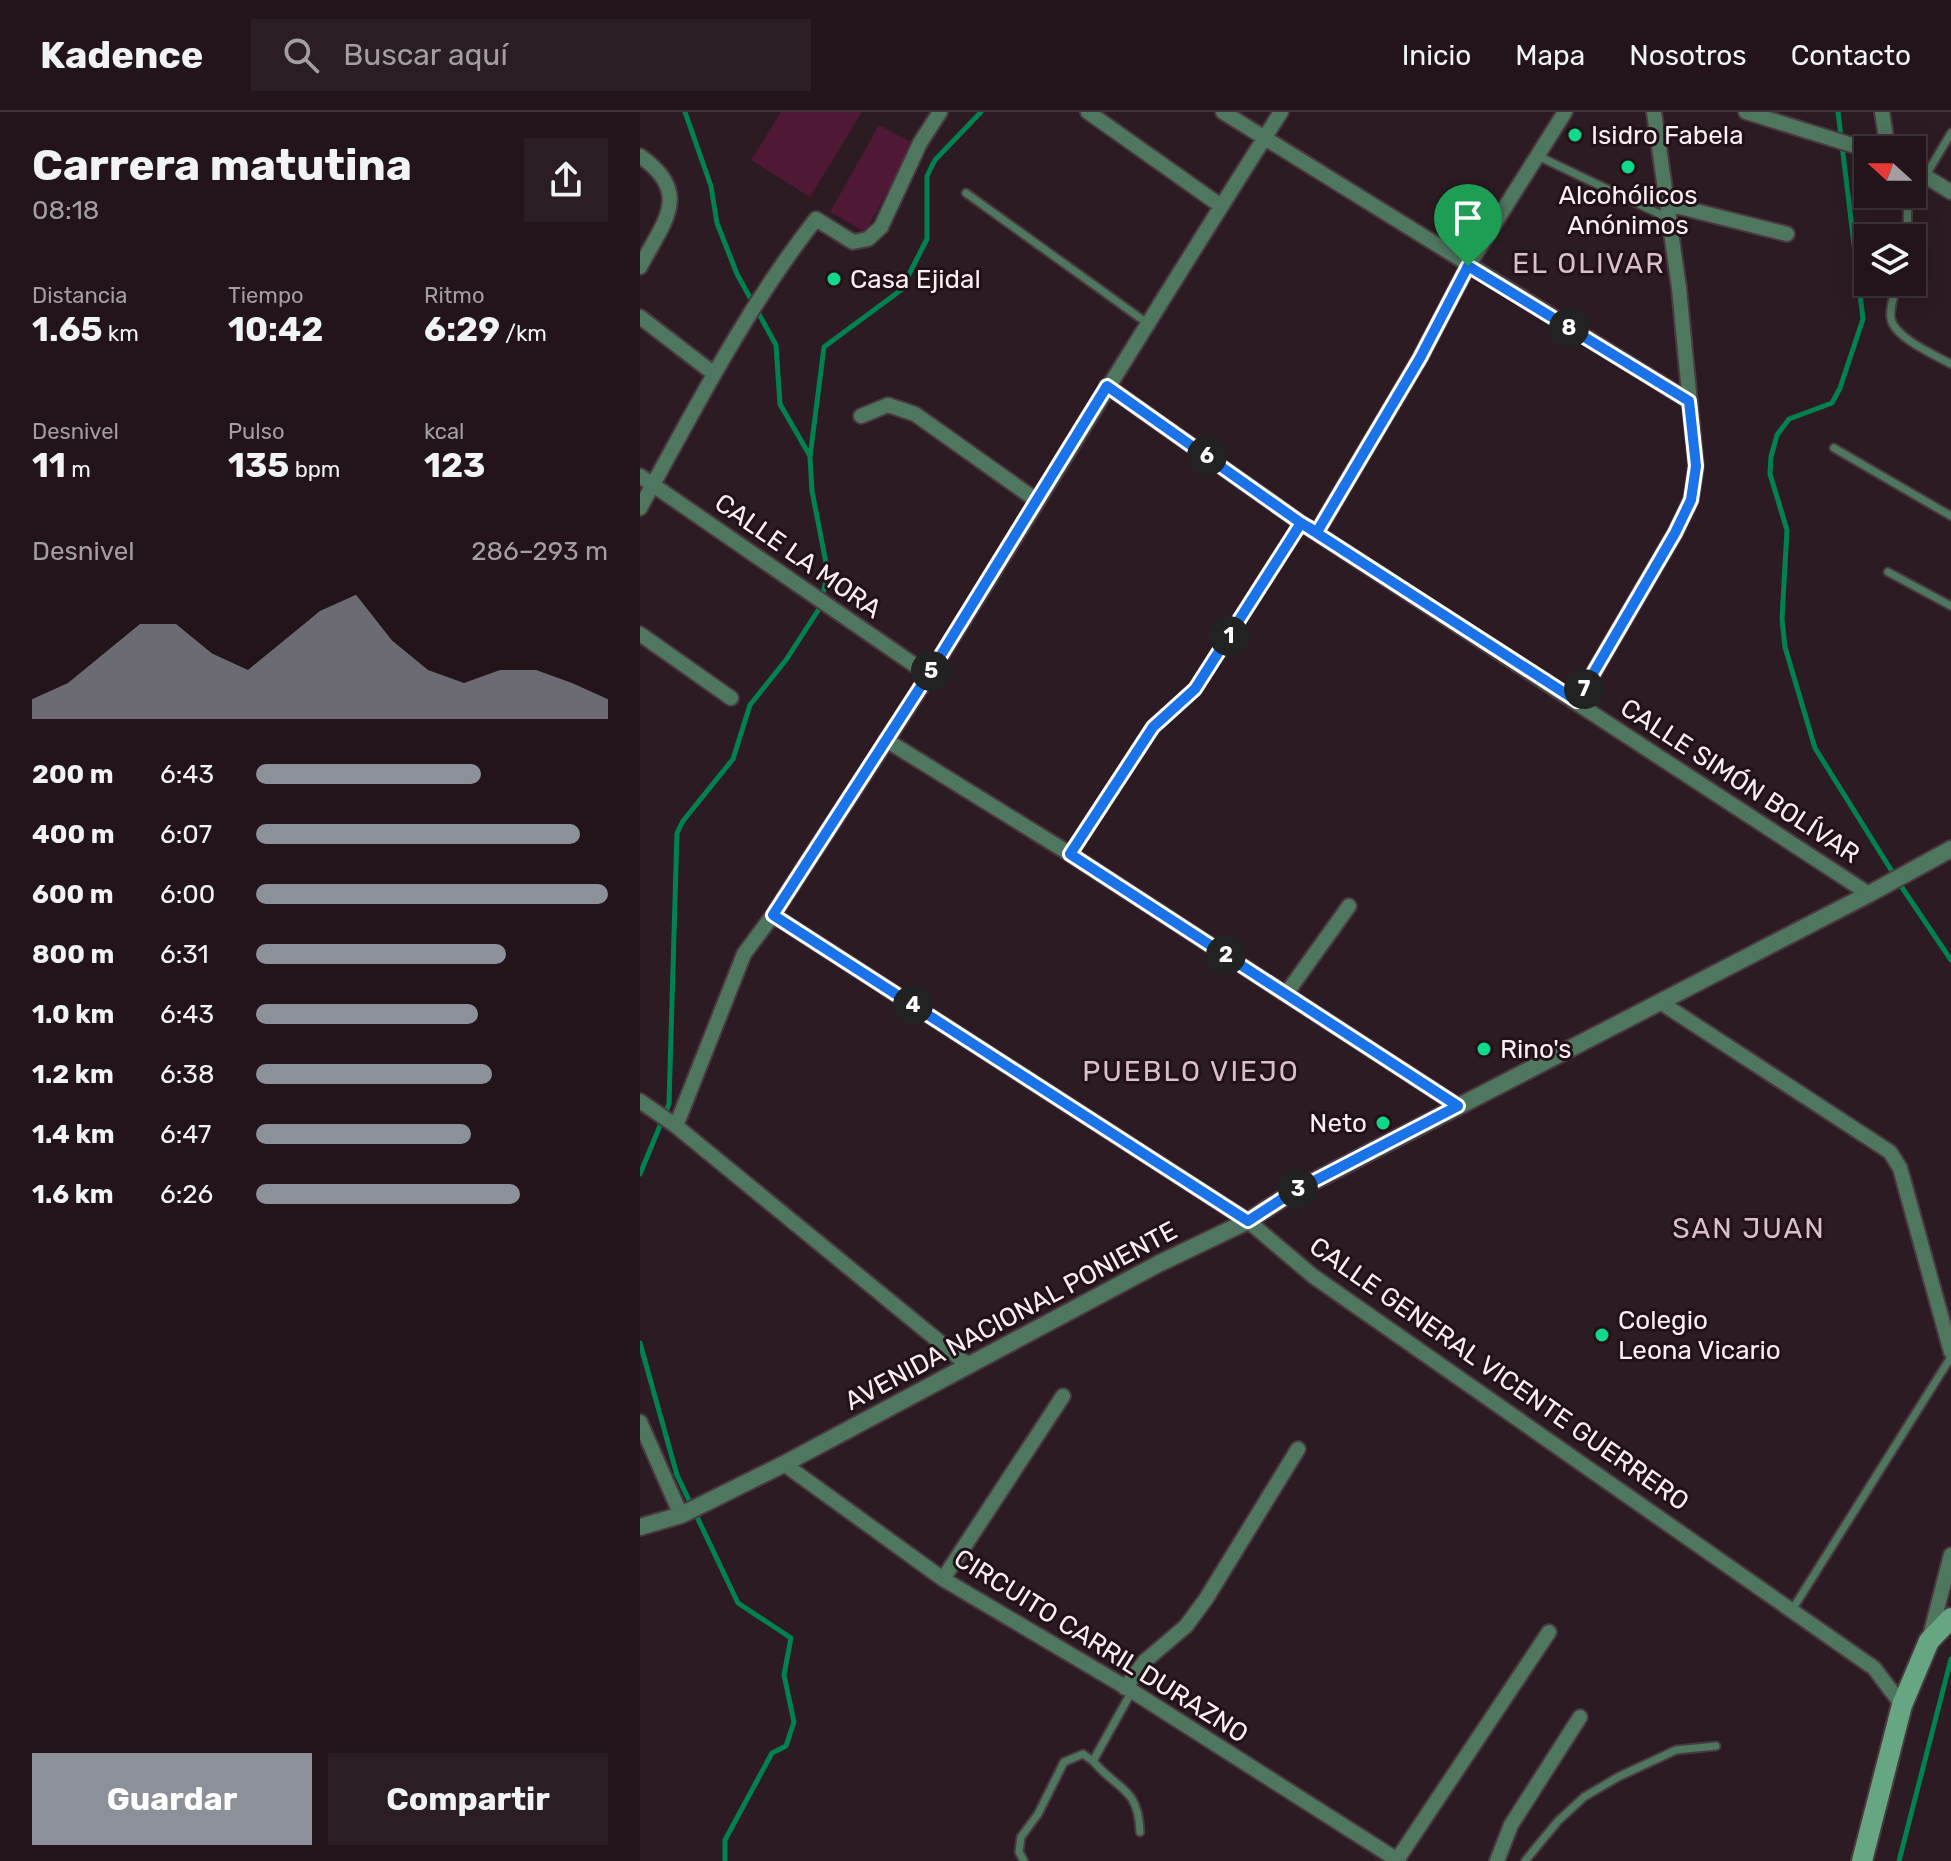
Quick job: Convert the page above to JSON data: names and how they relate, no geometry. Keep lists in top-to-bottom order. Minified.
{"streets":{"street":["CALLE LA MORA","CALLE SIMÓN BOLÍVAR","AVENIDA NACIONAL PONIENTE","CALLE GENERAL VICENTE GUERRERO","CIRCUITO CARRIL DURAZNO"]},"crossings":[["CALLE SIMÓN BOLÍVAR","AVENIDA NACIONAL PONIENTE"],["AVENIDA NACIONAL PONIENTE","CALLE GENERAL VICENTE GUERRERO"],["AVENIDA NACIONAL PONIENTE","CIRCUITO CARRIL DURAZNO"]],"districts":["EL OLIVAR","PUEBLO VIEJO","SAN JUAN"],"places":["Isidro Fabela","Alcohólicos Anónimos","Casa Ejidal","Rino's","Neto","Colegio Leona Vicario"],"north":"left","page":{"header":"Kadence","search":"Buscar aquí","nav":["Inicio","Mapa","Nosotros","Contacto"],"heading":["Carrera matutina","08:18"],"stats":[["Distancia","1.65 km"],["Tiempo","10:42"],["Ritmo","6:29 /km"],["Desnivel","11 m"],["Pulso","135 bpm"],["kcal","123"]],"pins":["8","6","1","5","7","2","4","3"],"chart":["Desnivel","286–293 m"],"list":[{"name":"200 m","note":"6:43"},{"name":"400 m","note":"6:07"},{"name":"600 m","note":"6:00"},{"name":"800 m","note":"6:31"},{"name":"1.0 km","note":"6:43"},{"name":"1.2 km","note":"6:38"},{"name":"1.4 km","note":"6:47"},{"name":"1.6 km","note":"6:26"}],"buttons":["Guardar","Compartir"]}}
